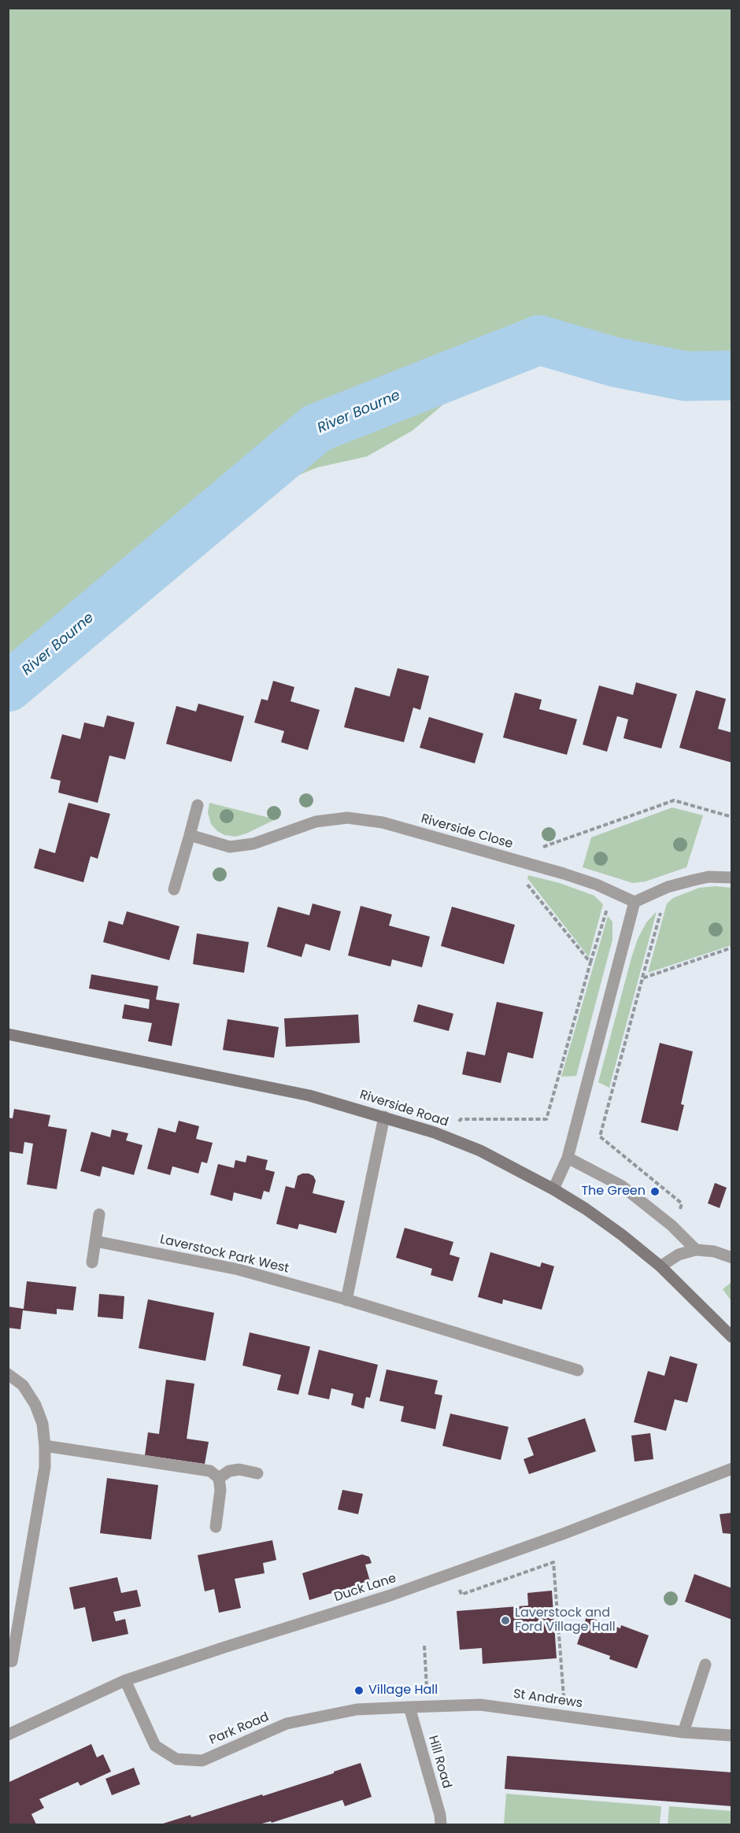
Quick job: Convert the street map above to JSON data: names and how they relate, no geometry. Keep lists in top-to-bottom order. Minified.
{"streets":{"street":["Riverside Close","Riverside Road","Laverstock Park West","Duck Lane","St Andrews","Park Road","Hill Road"]},"crossings":[["Duck Lane","Park Road"],["St Andrews","Park Road"],["St Andrews","Hill Road"],["Park Road","Hill Road"]],"water":["River Bourne"],"places":["The Green","Laverstock and Ford Village Hall","Village Hall"]}
